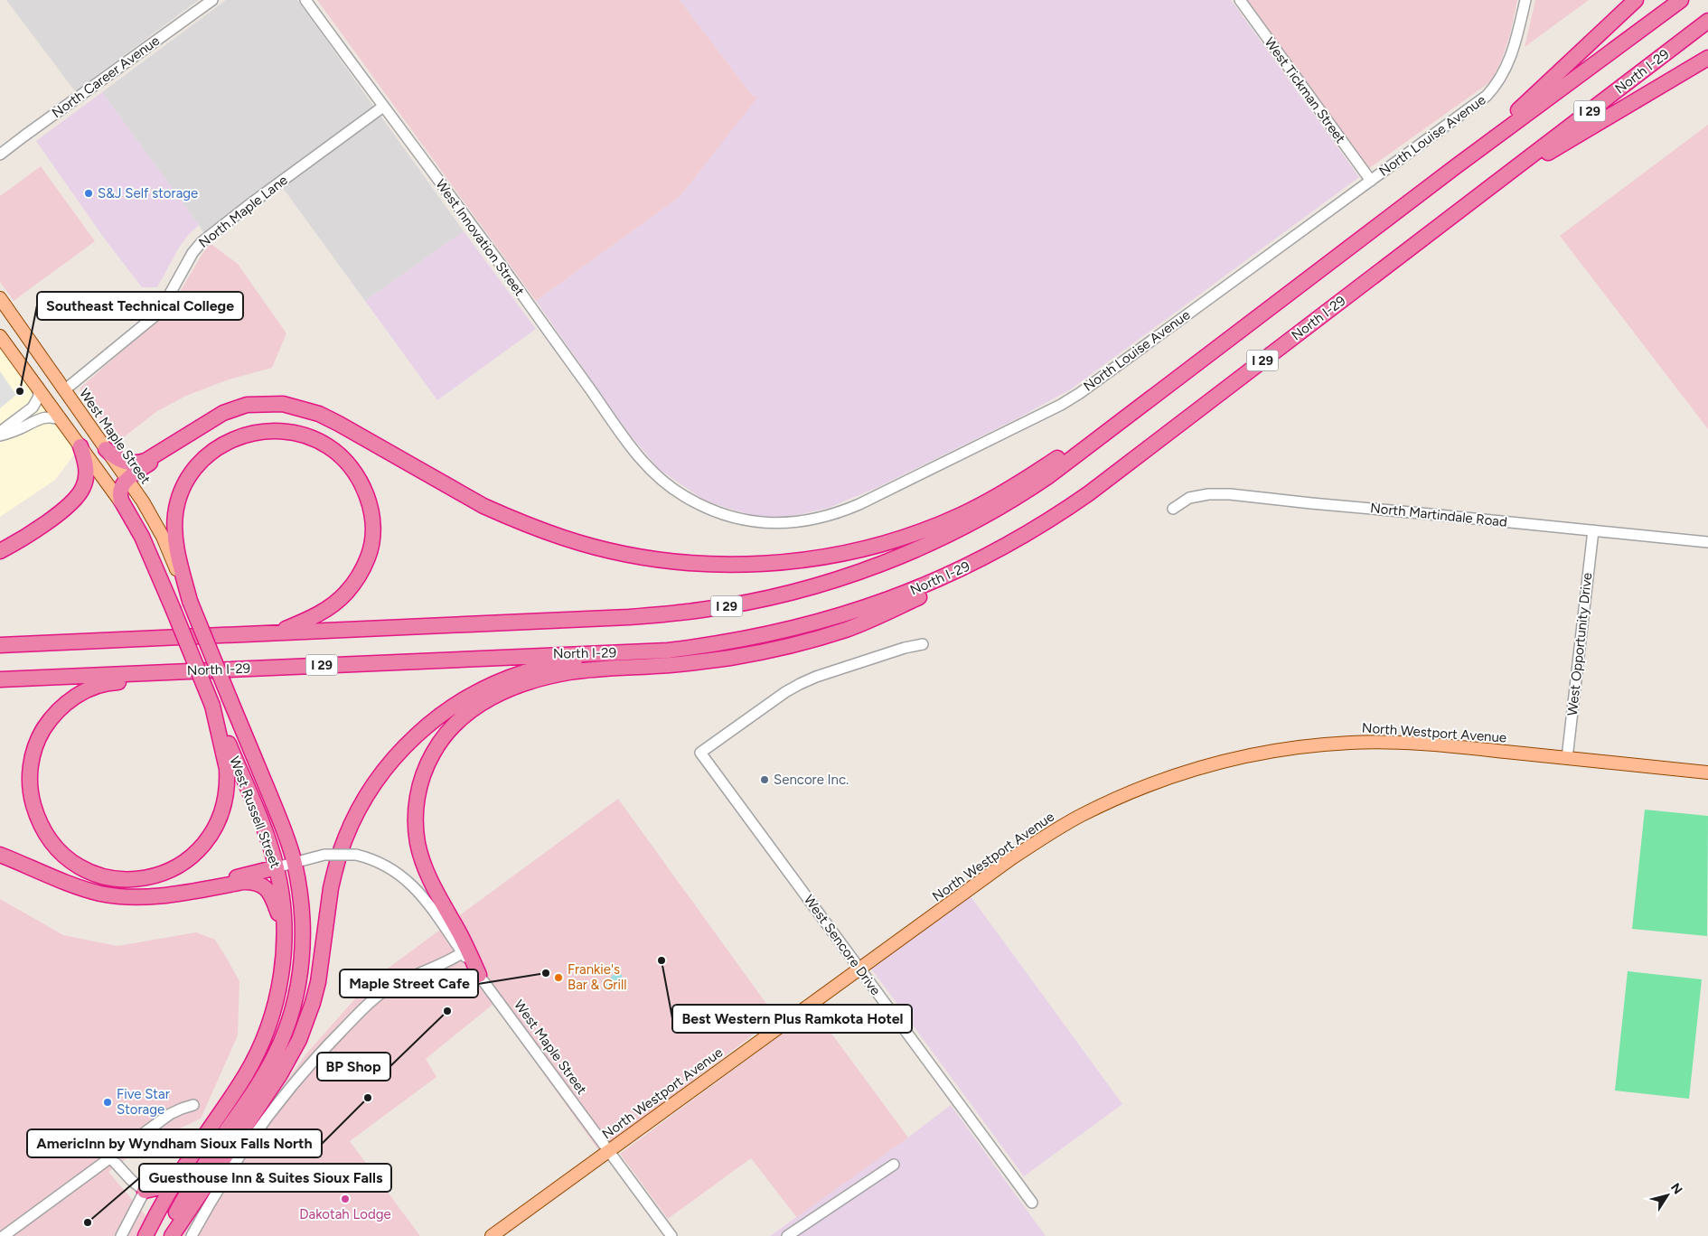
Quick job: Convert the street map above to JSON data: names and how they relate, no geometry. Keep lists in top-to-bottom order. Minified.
{"streets":{"highway":["North I-29","I 29","West Russell Street"],"main road":["West Maple Street","North Westport Avenue"],"street":["North Career Avenue","West Tickman Street","North Louise Avenue","North Maple Lane","West Innovation Street","North Martindale Road","West Opportunity Drive","West Sencore Drive"]},"crossings":[["West Tickman Street","North Louise Avenue"],["I 29","West Russell Street"],["North Louise Avenue","West Innovation Street"],["North Maple Lane","West Innovation Street"],["North Maple Lane","West Maple Street"],["West Maple Street","North Westport Avenue"],["West Maple Street","West Russell Street"],["North Martindale Road","West Opportunity Drive"],["West Opportunity Drive","North Westport Avenue"],["North Westport Avenue","West Sencore Drive"]],"places":["S&J Self storage","Southeast Technical College","Sencore Inc.","Best Western Plus Ramkota Hotel","Maple Street Cafe","Frankie's Bar & Grill","BP Shop","AmericInn by Wyndham Sioux Falls North","Five Star Storage","Dakotah Lodge","Guesthouse Inn & Suites Sioux Falls"],"north":"top right"}
